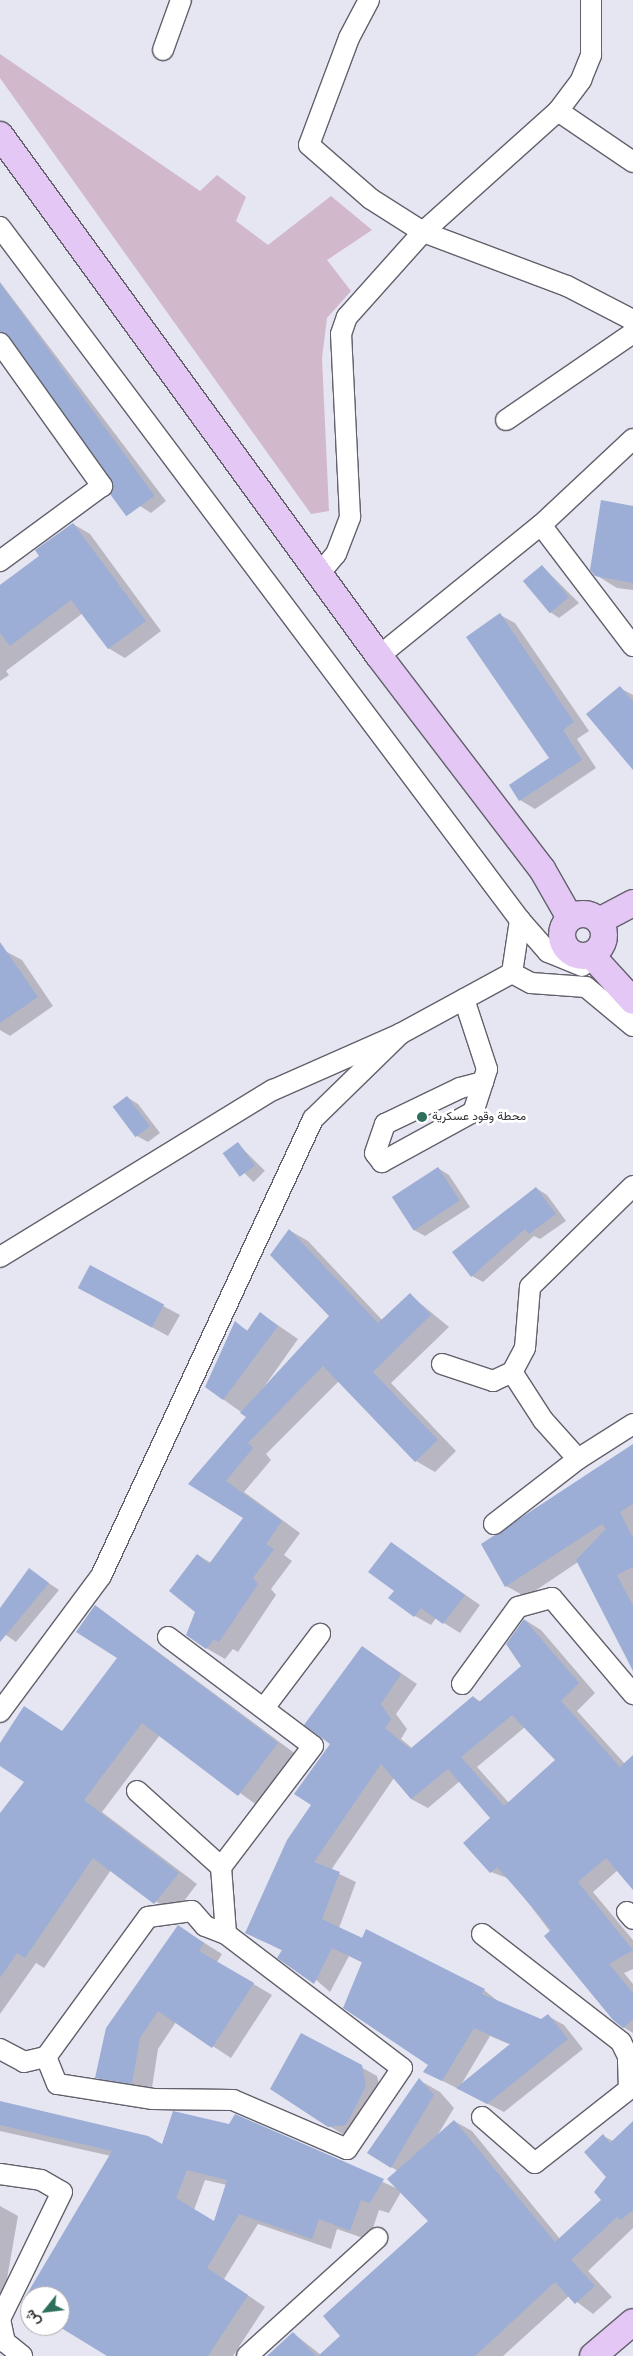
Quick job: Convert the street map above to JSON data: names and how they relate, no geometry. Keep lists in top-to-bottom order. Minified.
{"places":["محطة وقود عسكرية"],"north":"bottom left"}
